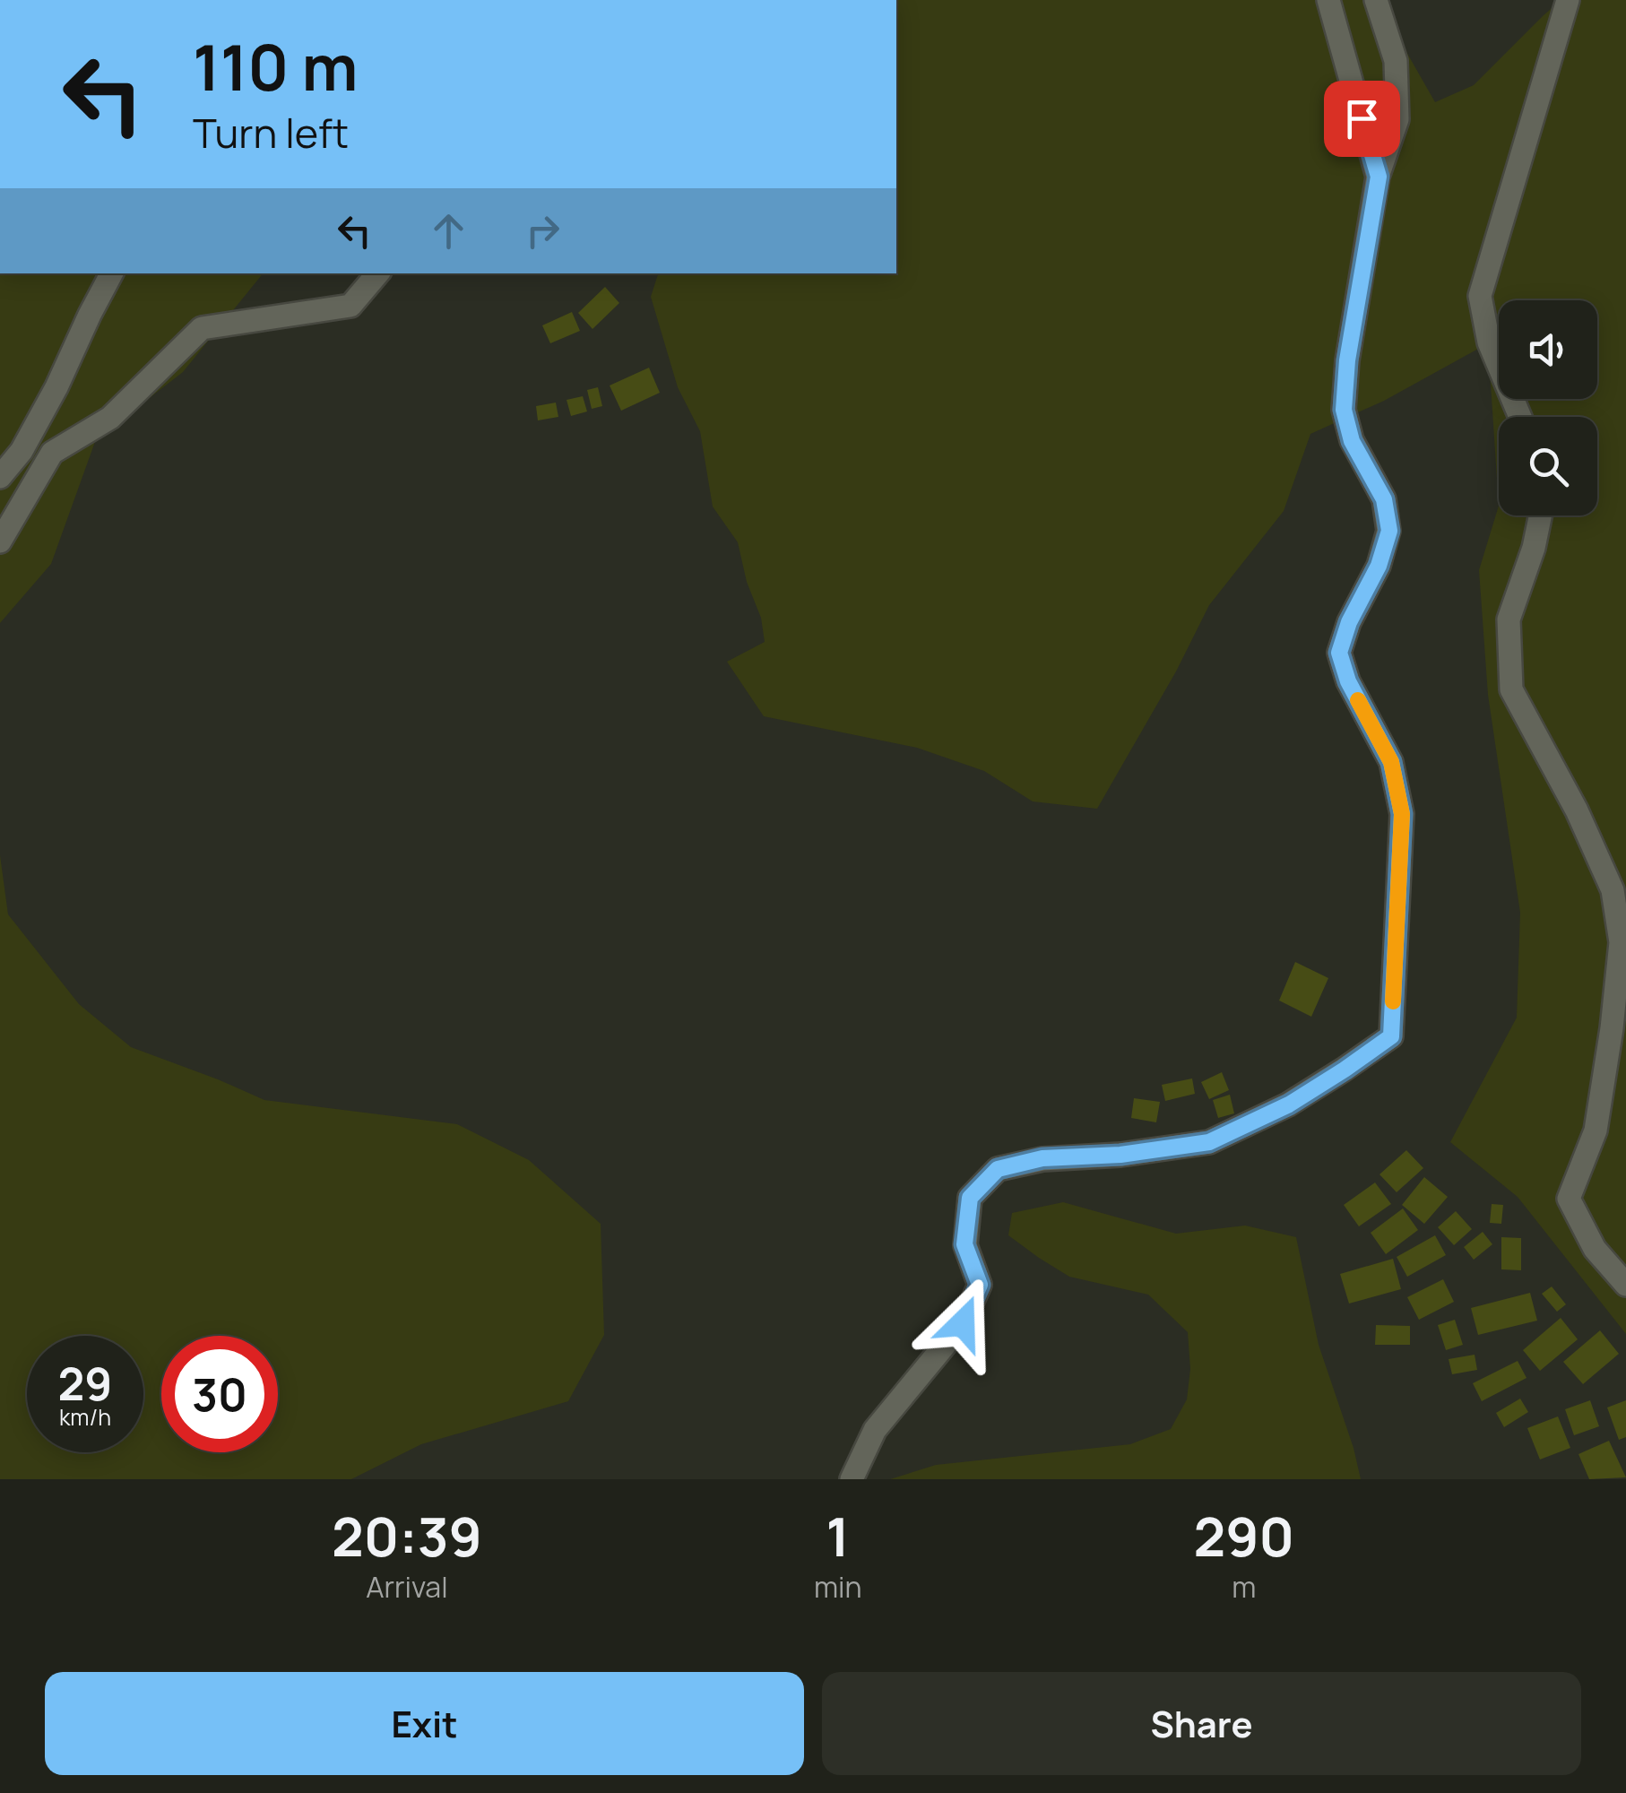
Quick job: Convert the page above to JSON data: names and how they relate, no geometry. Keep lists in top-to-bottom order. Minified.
{"page":{"turn":["110 m","Turn left"],"speed":"29 km/h","limit":"30","eta":["20:39","Arrival","1","min","290","m"],"buttons":["Exit","Share"]}}
